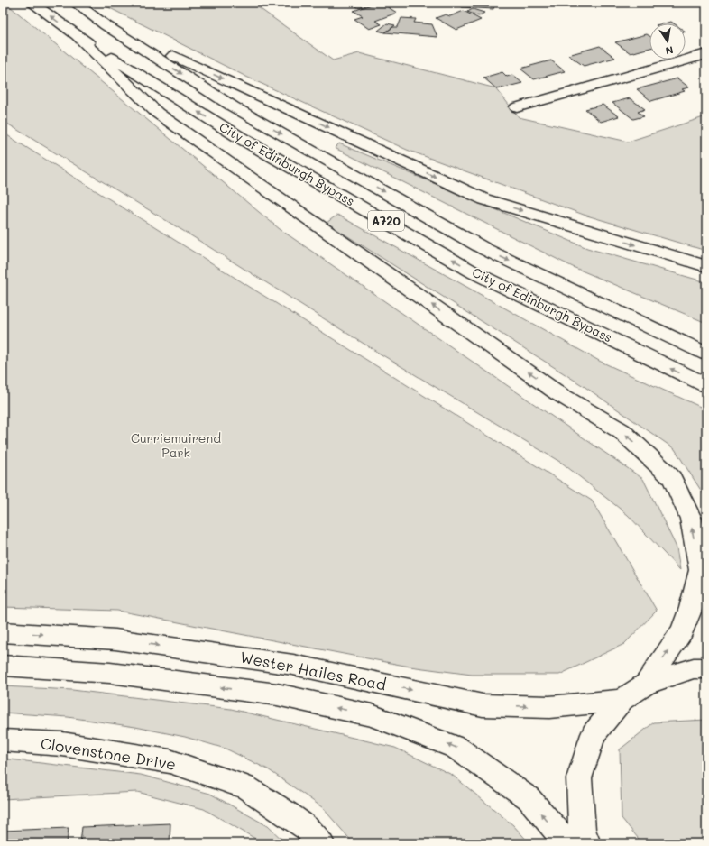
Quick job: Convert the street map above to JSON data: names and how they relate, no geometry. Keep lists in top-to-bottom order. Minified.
{"streets":{"main road":["City of Edinburgh Bypass","A720","Wester Hailes Road","Clovenstone Drive"]},"parks":["Curriemuirend Park"],"north":"bottom"}
